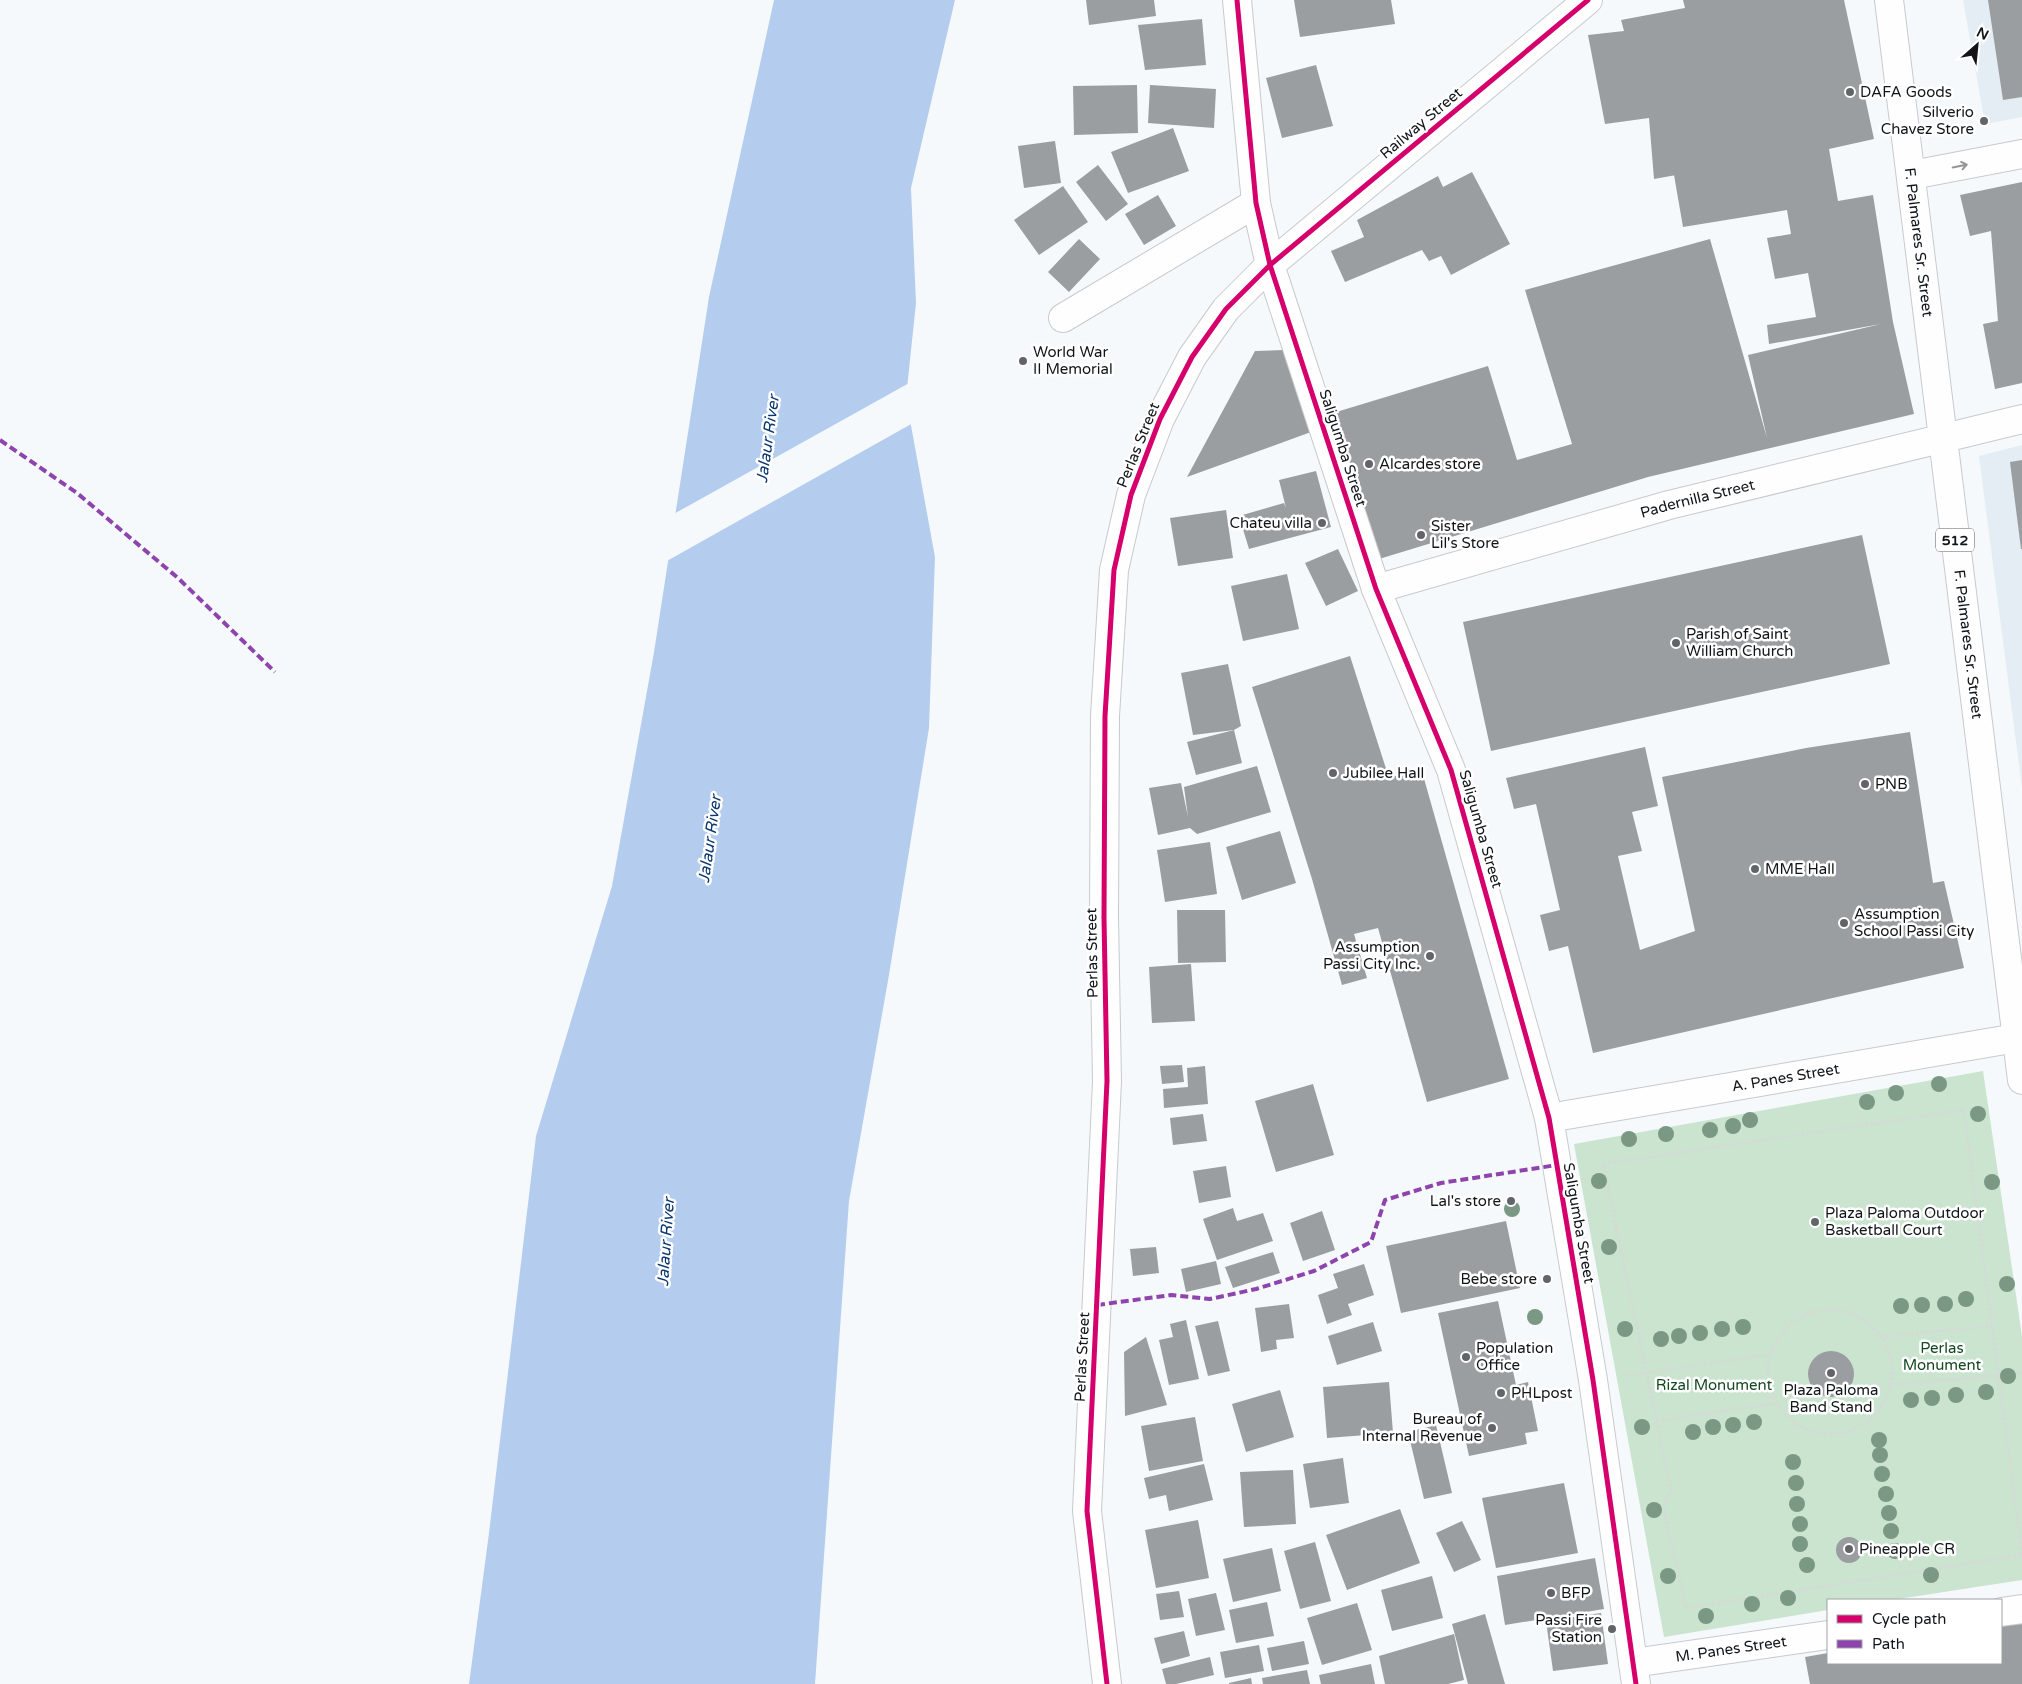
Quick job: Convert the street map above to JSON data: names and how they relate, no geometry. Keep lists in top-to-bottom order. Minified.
{"streets":{"street":["Railway Street","F. Palmares Sr. Street","Perlas Street","Saligumba Street","Padernilla Street","512","A. Panes Street","M. Panes Street"]},"crossings":[["Railway Street","Perlas Street"],["Railway Street","Saligumba Street"],["F. Palmares Sr. Street","Padernilla Street"],["F. Palmares Sr. Street","A. Panes Street"],["Perlas Street","Saligumba Street"],["Saligumba Street","Padernilla Street"],["Saligumba Street","A. Panes Street"],["Saligumba Street","M. Panes Street"]],"water":["Jalaur River"],"parks":["Perlas Monument","Rizal Monument"],"places":["DAFA Goods","Silverio Chavez Store","World War II Memorial","Alcardes store","Chateu villa","Sister Lil's Store","Parish of Saint William Church","Jubilee Hall","PNB","MME Hall","Assumption School Passi City","Assumption Passi City Inc.","Lal's store","Plaza Paloma Outdoor Basketball Court","Bebe store","Population Office","Plaza Paloma Band Stand","PHLpost","Bureau of Internal Revenue","Pineapple CR","BFP","Passi Fire Station"],"legend":["Cycle path","Path"],"north":"top right"}
